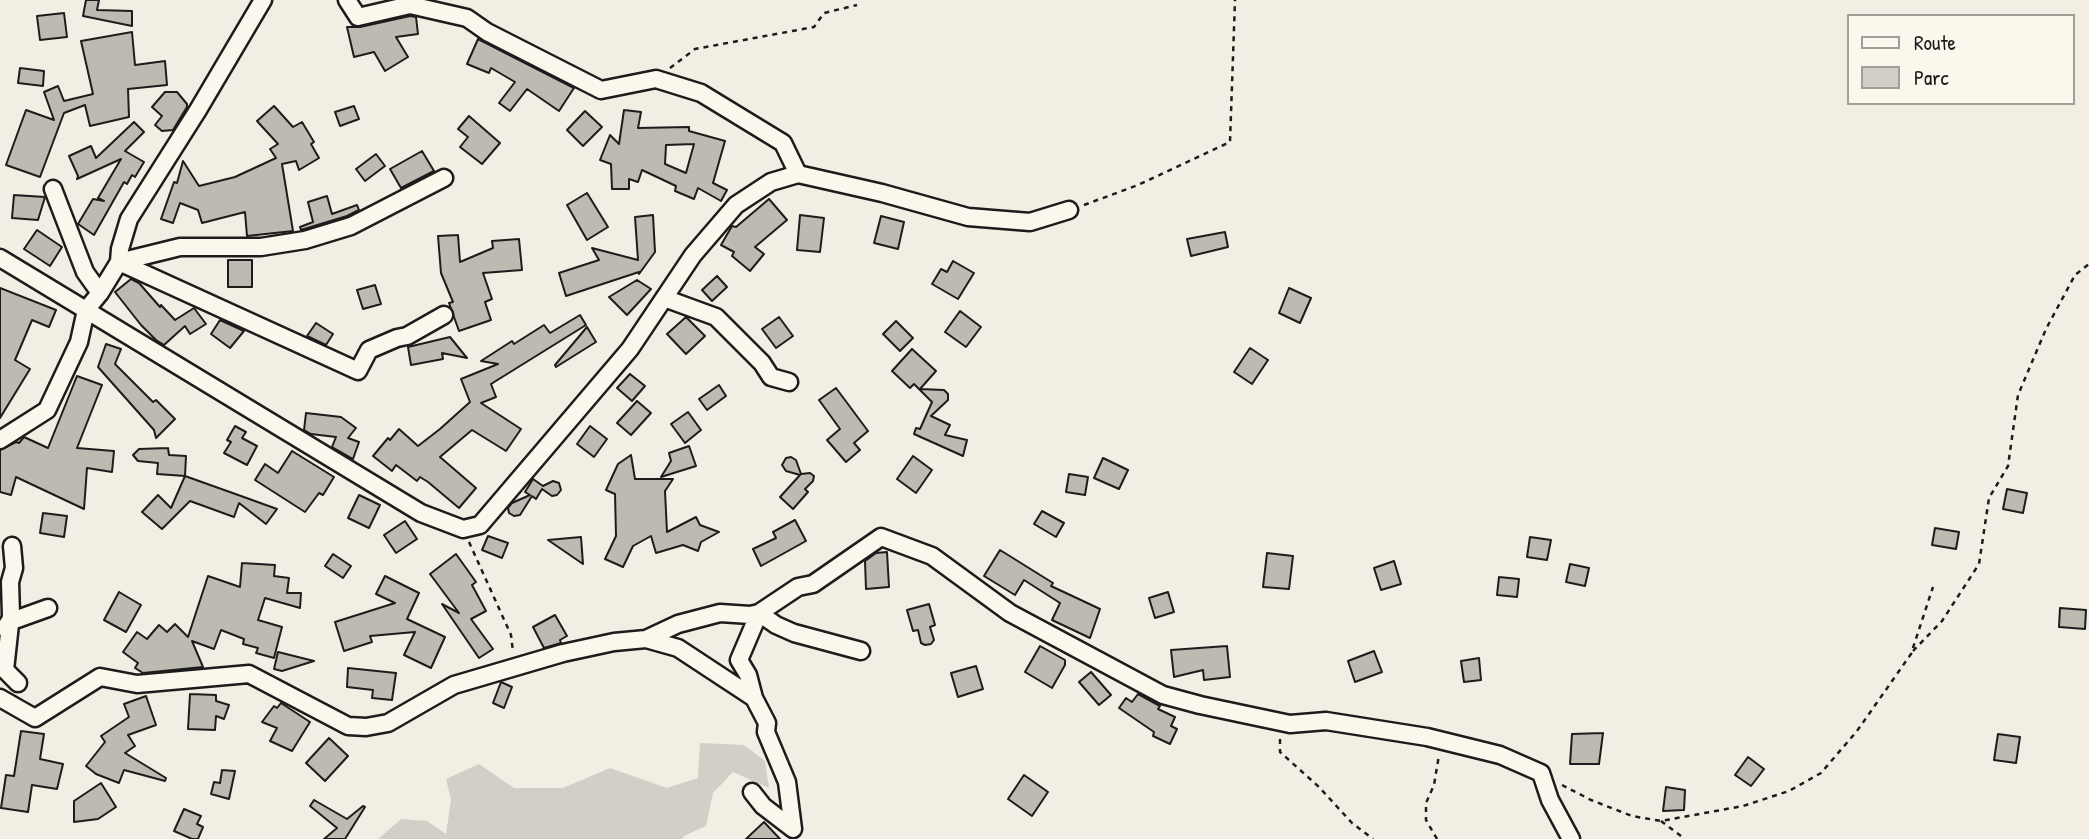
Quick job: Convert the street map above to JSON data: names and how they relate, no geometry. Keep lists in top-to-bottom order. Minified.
{"legend":["Route","Parc"]}
